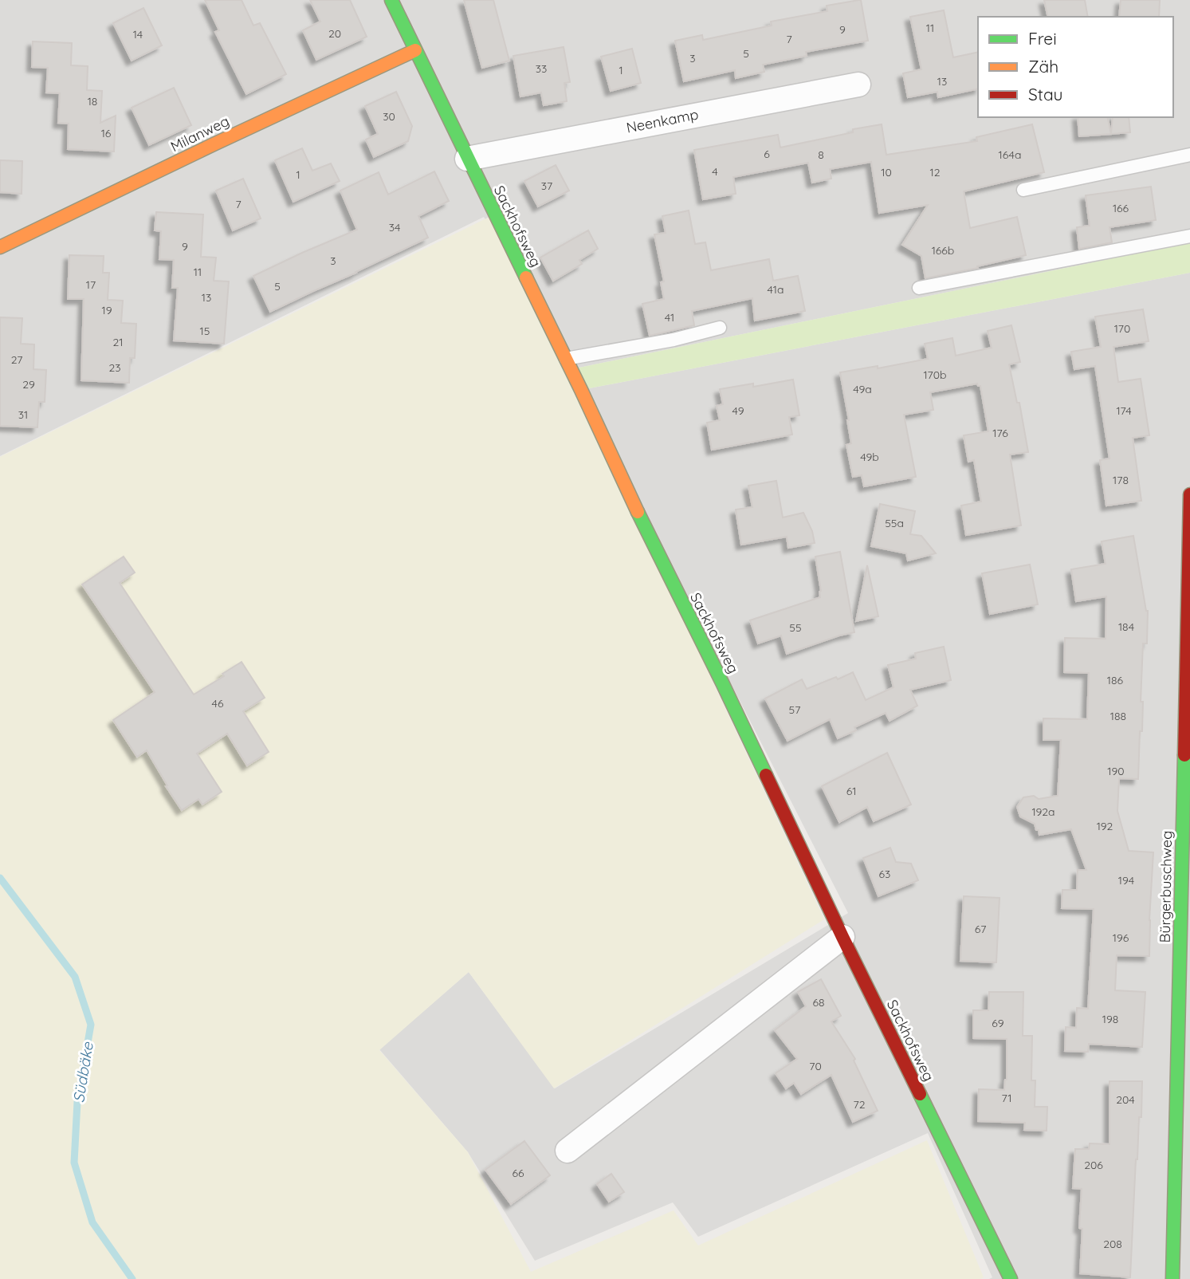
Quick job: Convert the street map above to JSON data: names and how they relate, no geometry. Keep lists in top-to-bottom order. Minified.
{"streets":{"street":["Neenkamp","Milanweg","Sackhofsweg","Bürgerbuschweg"]},"crossings":[["Neenkamp","Sackhofsweg"],["Milanweg","Sackhofsweg"]],"water":["Südbäke"],"house_numbers":["11","9","20","14","7","5","3","33","1","13","18","30","16","6","8","164a","4","10","12","1","37","7","166","34","9","166b","3","11","17","5","41a","13","19","41","170","15","21","27","23","170b","29","49a","49","174","31","176","49b","178","55a","184","55","186","46","57","188","190","61","192a","192","63","194","67","196","68","198","69","70","71","204","72","206","66","208"],"legend":["Frei","Zäh","Stau"]}
